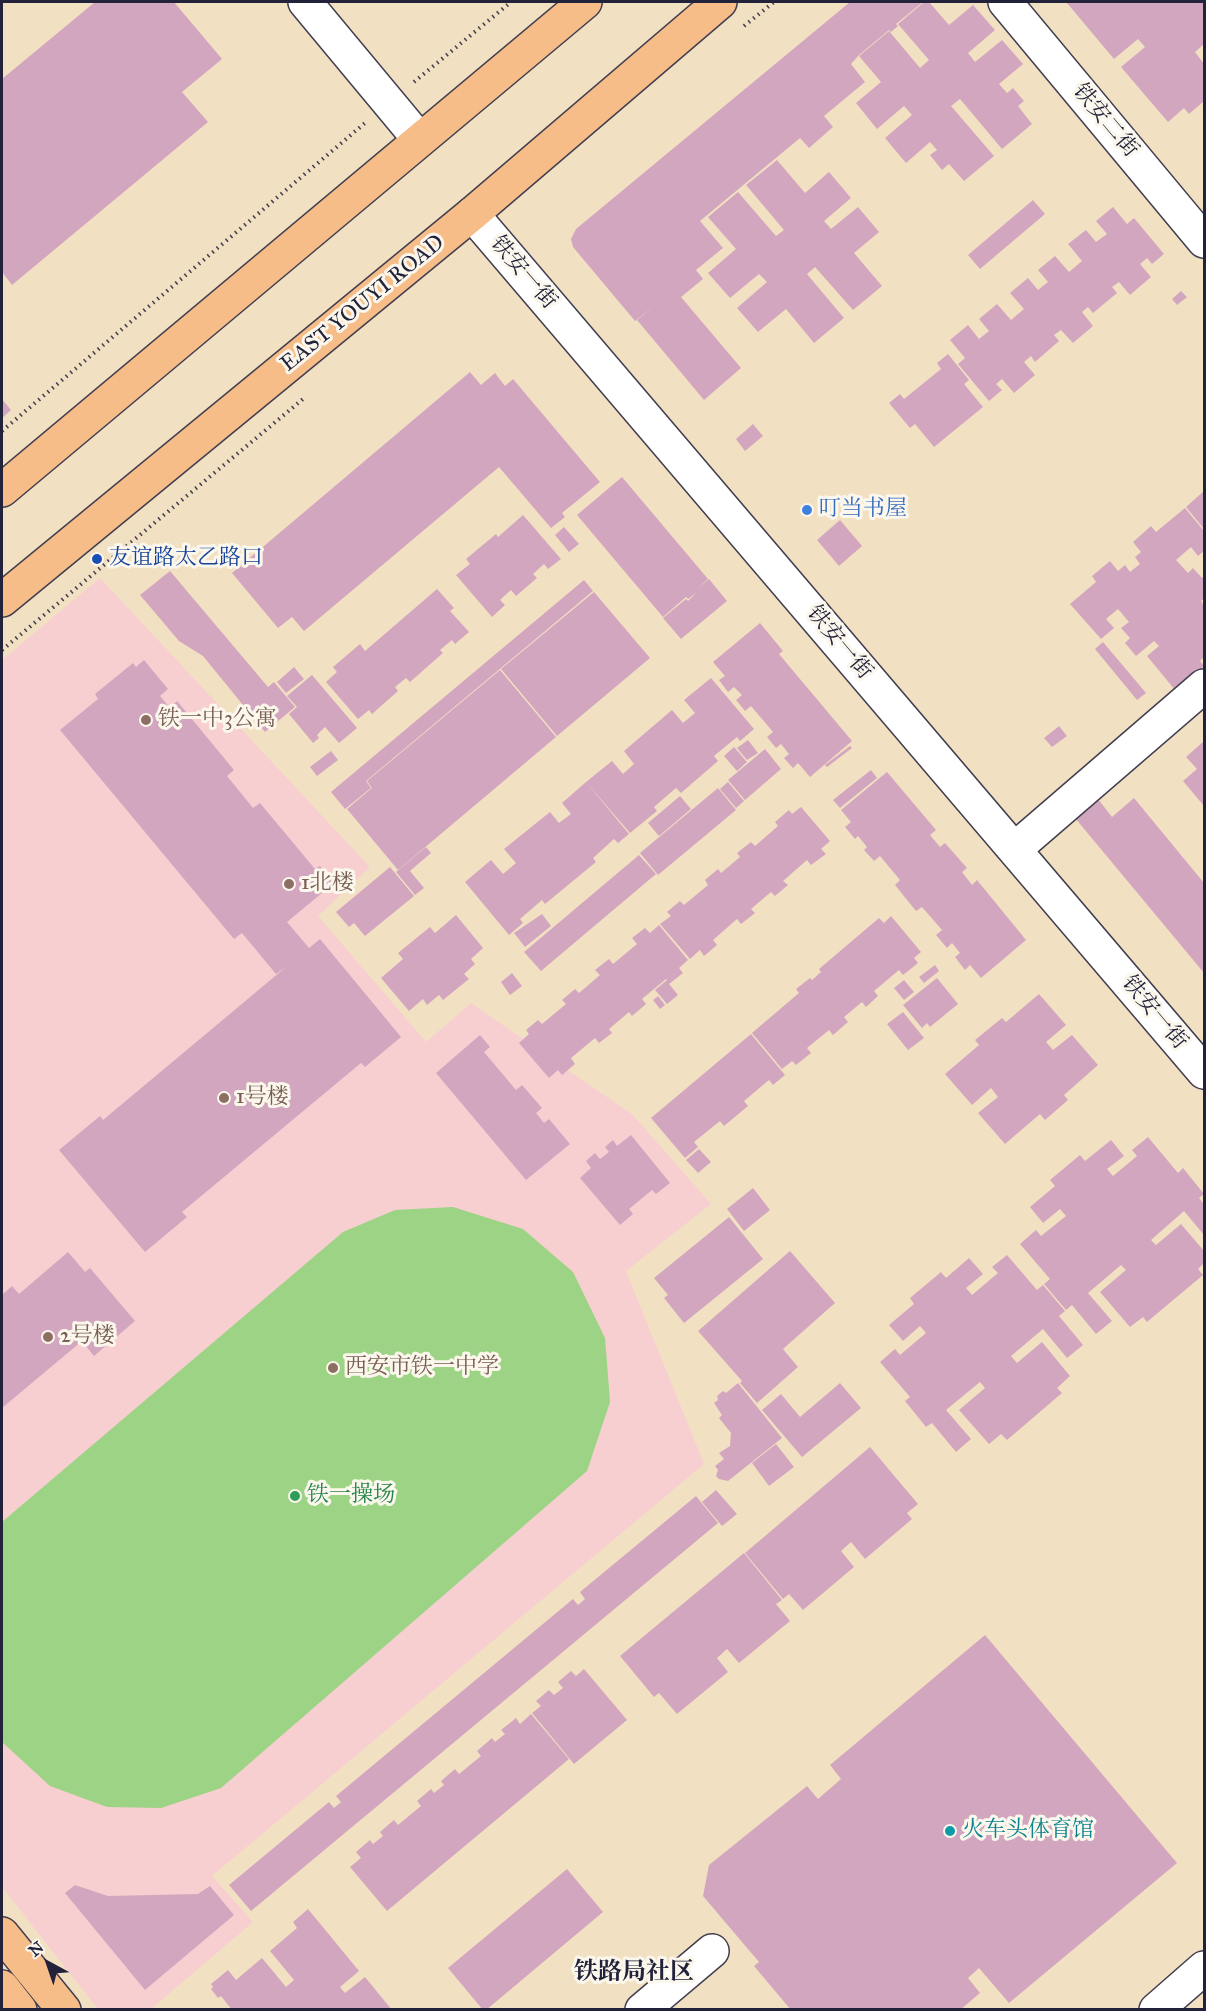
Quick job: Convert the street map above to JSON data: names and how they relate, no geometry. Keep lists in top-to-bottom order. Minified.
{"streets":{"main road":["EAST YOUYI ROAD"],"street":["铁安二街","铁安一街"]},"crossings":[["铁安一街","EAST YOUYI ROAD"]],"districts":["铁路局社区"],"places":["叮当书屋","友谊路太乙路口","铁一中3公寓","1北楼","1号楼","2号楼","西安市铁一中学","铁一操场","火车头体育馆"],"north":"top left"}
